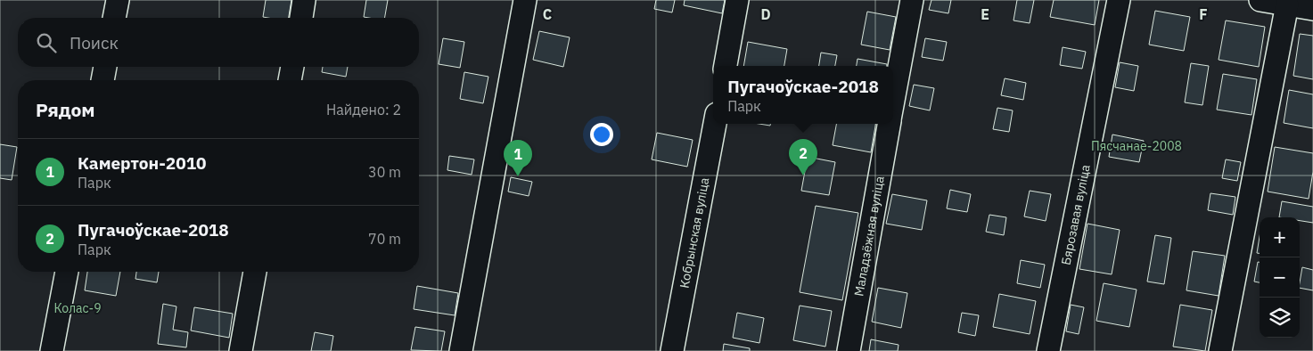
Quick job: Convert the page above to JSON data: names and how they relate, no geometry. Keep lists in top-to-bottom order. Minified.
{"streets":{"lane":["Бярозавая вуліца","Кобрынская вуліца","Маладзёжная вуліца"]},"parks":["Пясчанае-2008","Колас-9"],"page":{"search":"Поиск","popup":["Пугачоўскае-2018","Парк"],"heading":["Рядом","Найдено: 2"],"list":[{"mark":"1","name":"Камертон-2010","note":"Парк","value":"30 m"},{"mark":"2","name":"Пугачоўскае-2018","note":"Парк","value":"70 m"}],"pins":["2","1"],"map_buttons":["+","−"]},"grid":{"columns":["C","D","E","F"]}}
